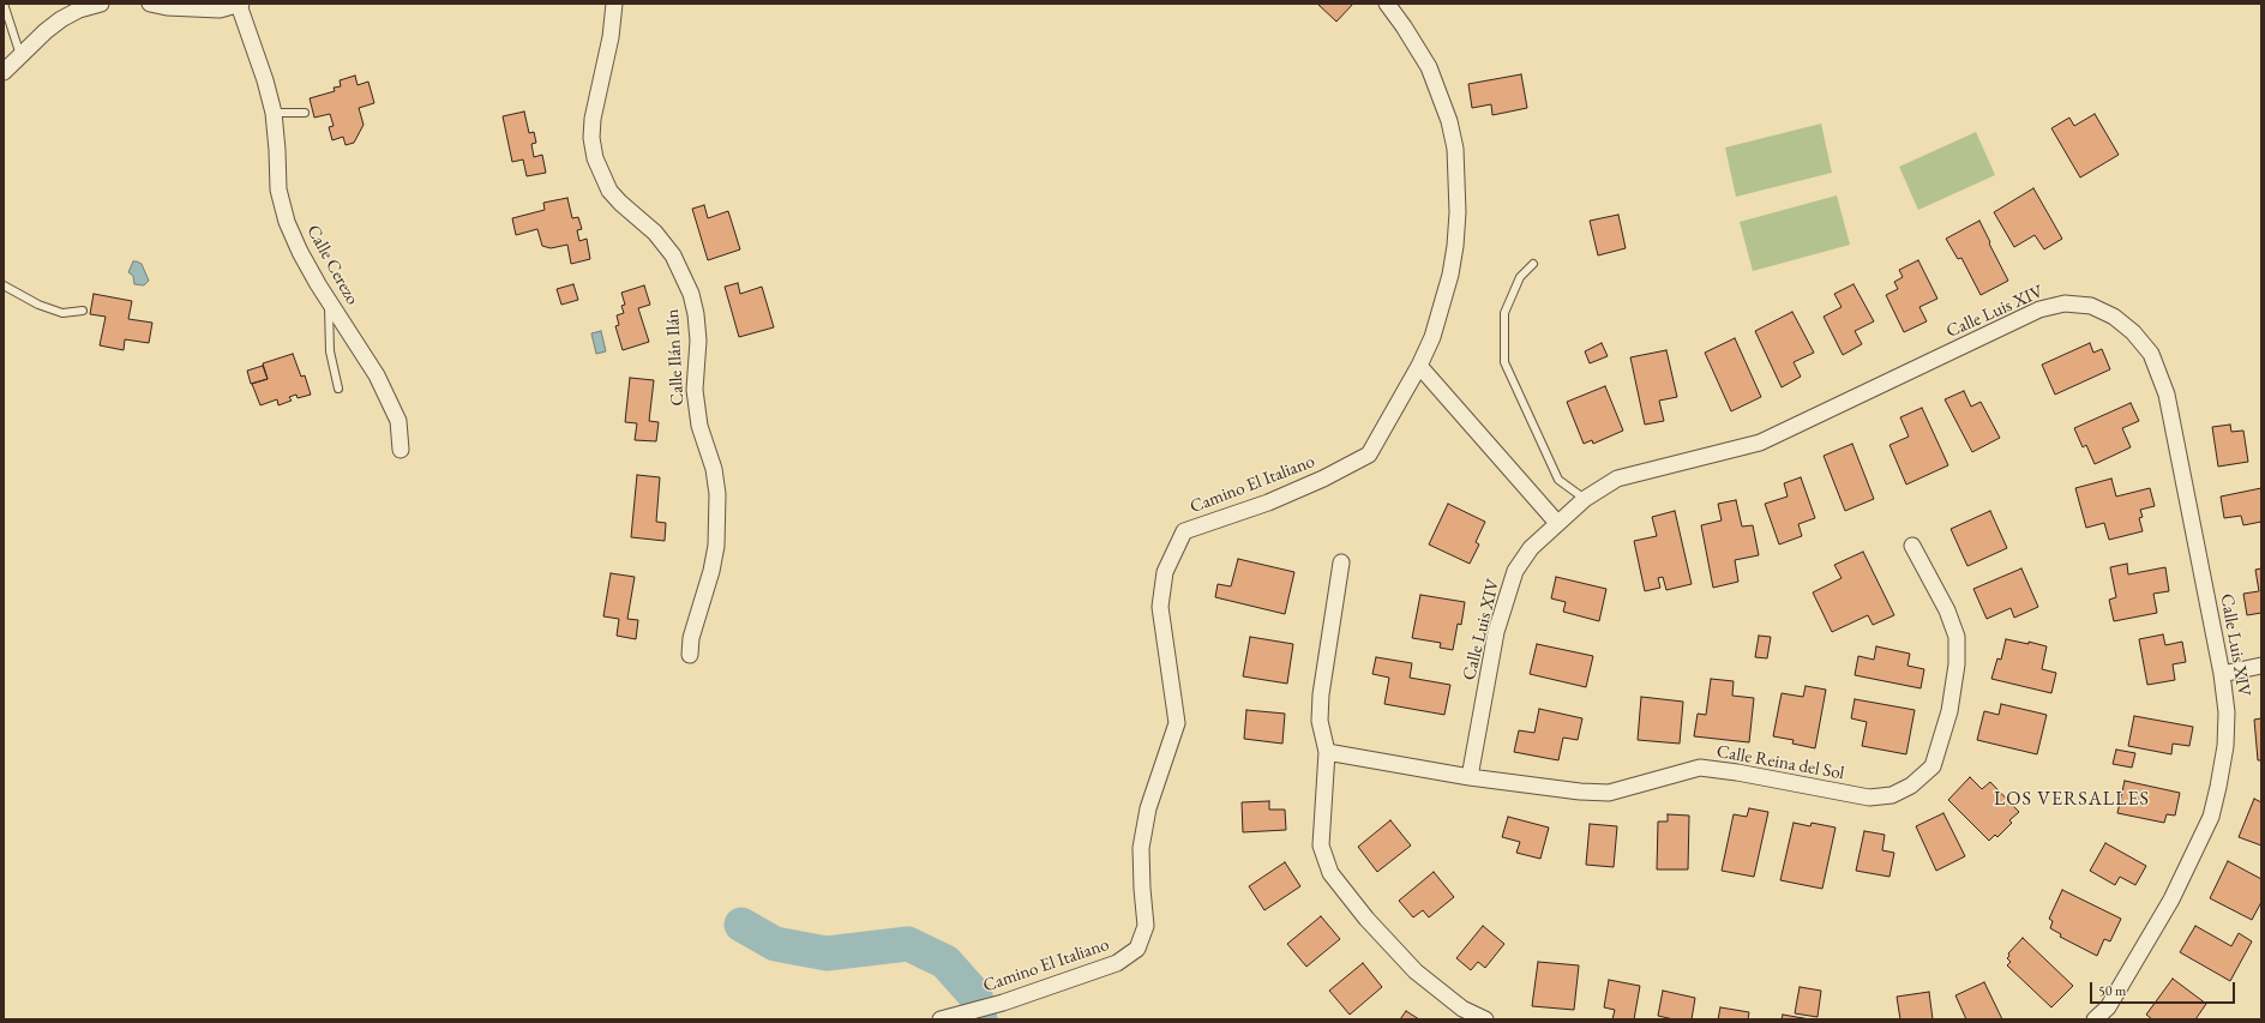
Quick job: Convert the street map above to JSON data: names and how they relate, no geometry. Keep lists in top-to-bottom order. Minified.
{"streets":{"street":["Calle Cerezo","Calle Luis XIV","Calle Ilán Ilán","Camino El Italiano","Calle Reina del Sol"]},"crossings":[["Calle Luis XIV","Calle Reina del Sol"]],"districts":["LOS VERSALLES"],"scale_bar":"50 m"}
